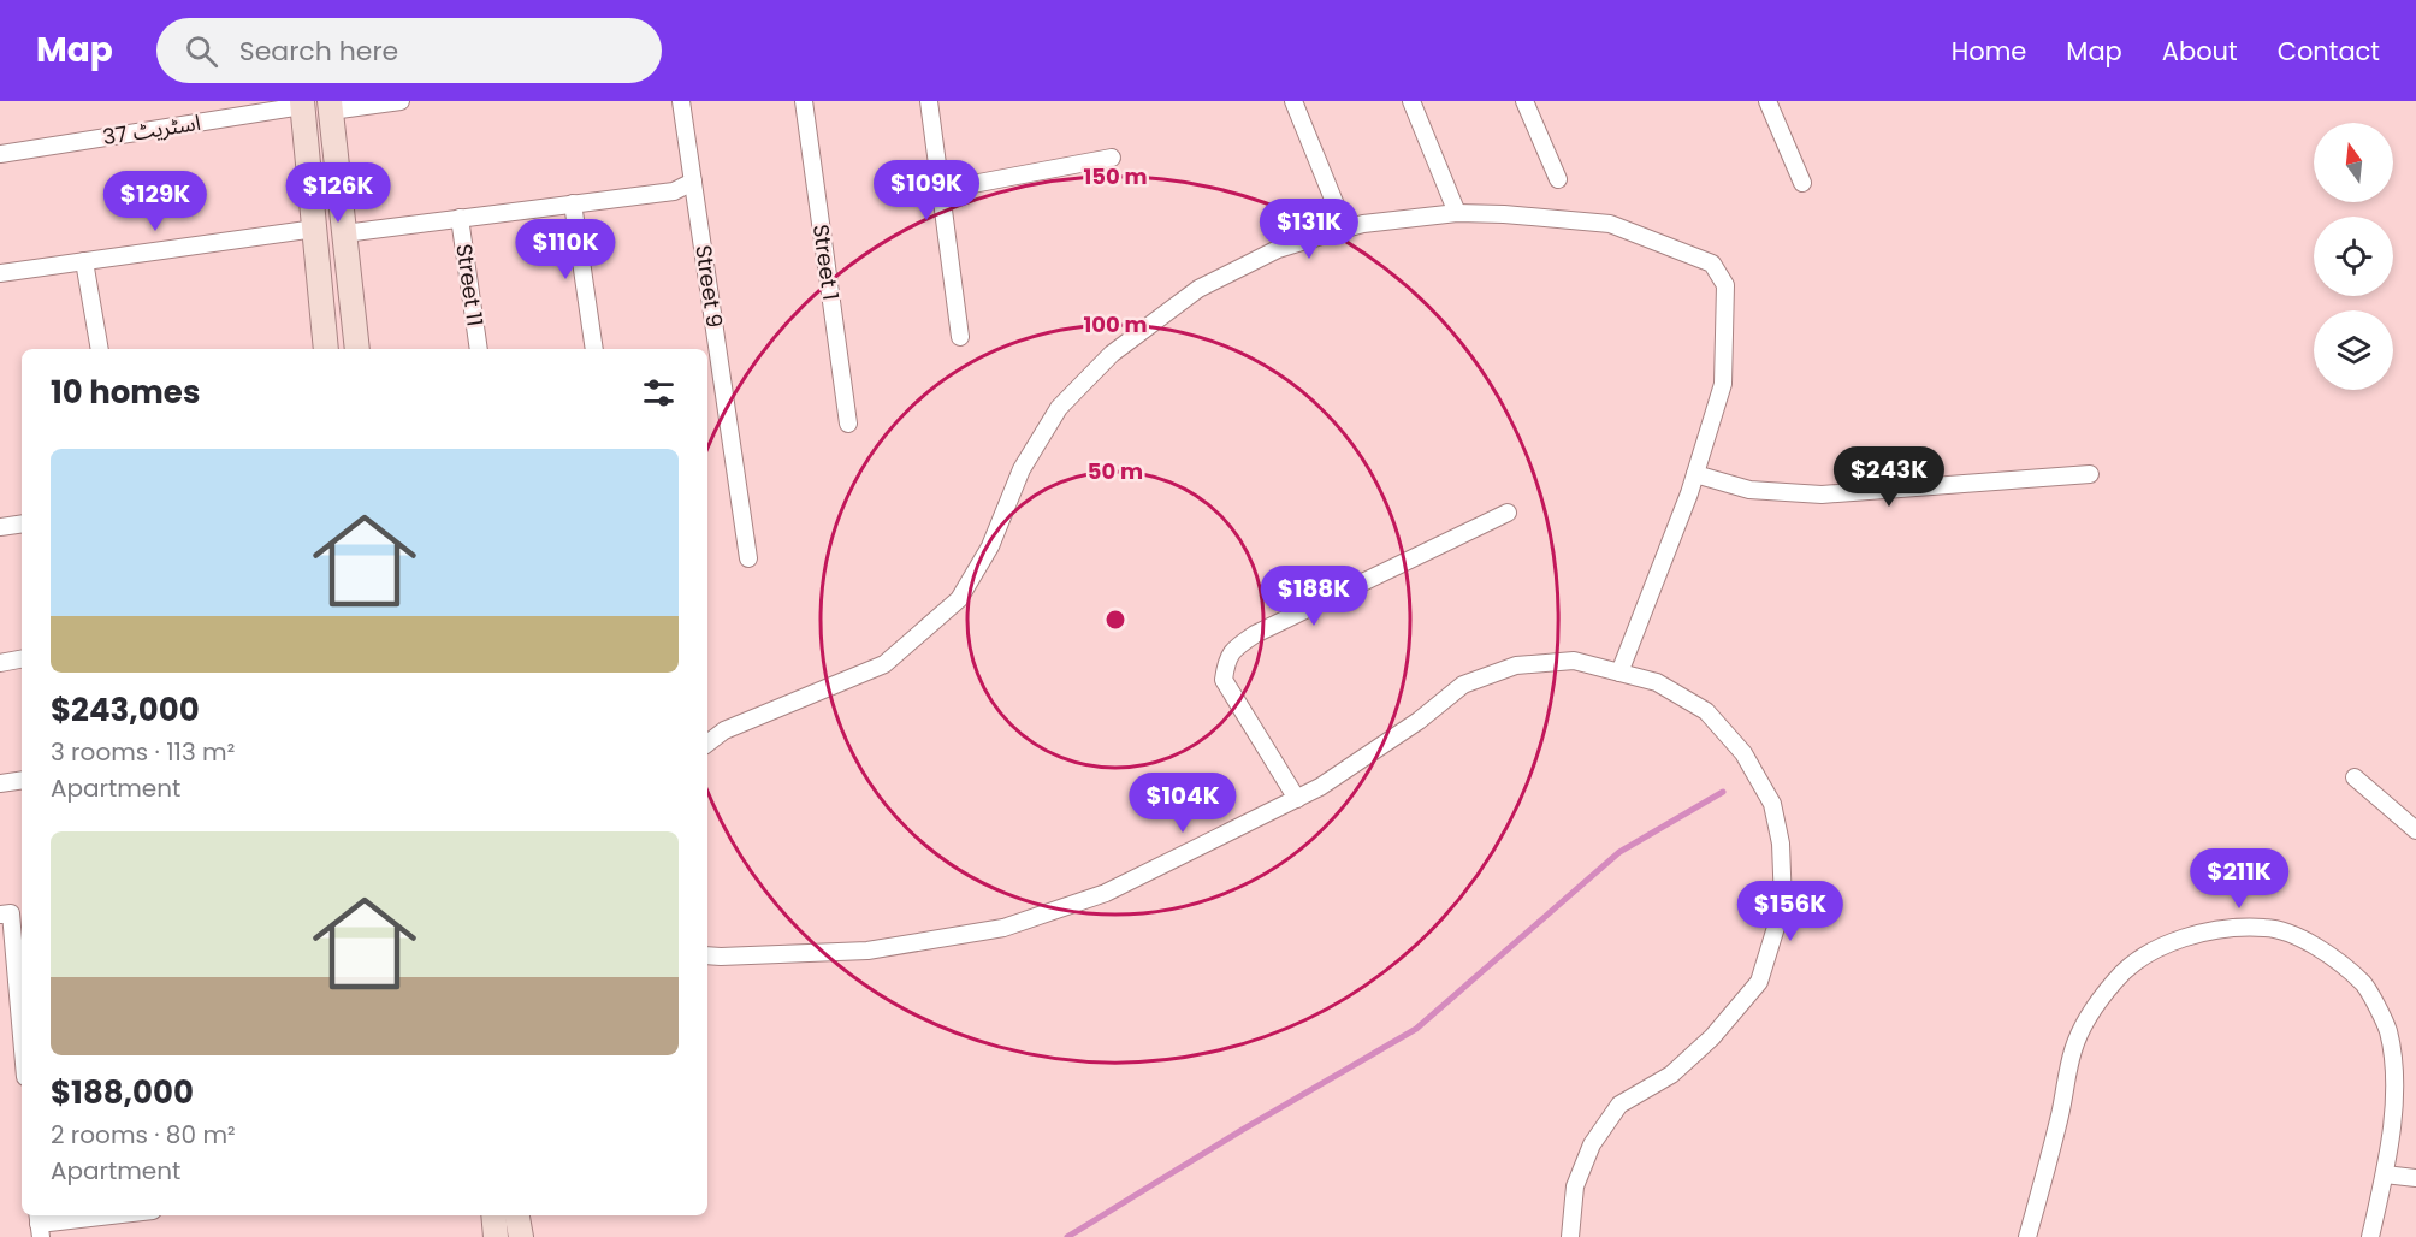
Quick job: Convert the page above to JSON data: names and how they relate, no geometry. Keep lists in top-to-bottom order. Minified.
{"streets":{"street":["اسٹریٹ 37","Street 1","Street 11","Street 9"]},"north":"top","page":{"header":"Map","search":"Search here","nav":["Home","Map","About","Contact"],"price":["$109K","$126K","$129K","$131K","$110K","$243K","$188K","$104K","$211K","$156K"],"heading":"10 homes","list":[{"name":"$243,000","note":"3 rooms · 113 m² · Apartment"},{"name":"$188,000","note":"2 rooms · 80 m² · Apartment"}]},"rings":["150 m","100 m","50 m"]}
